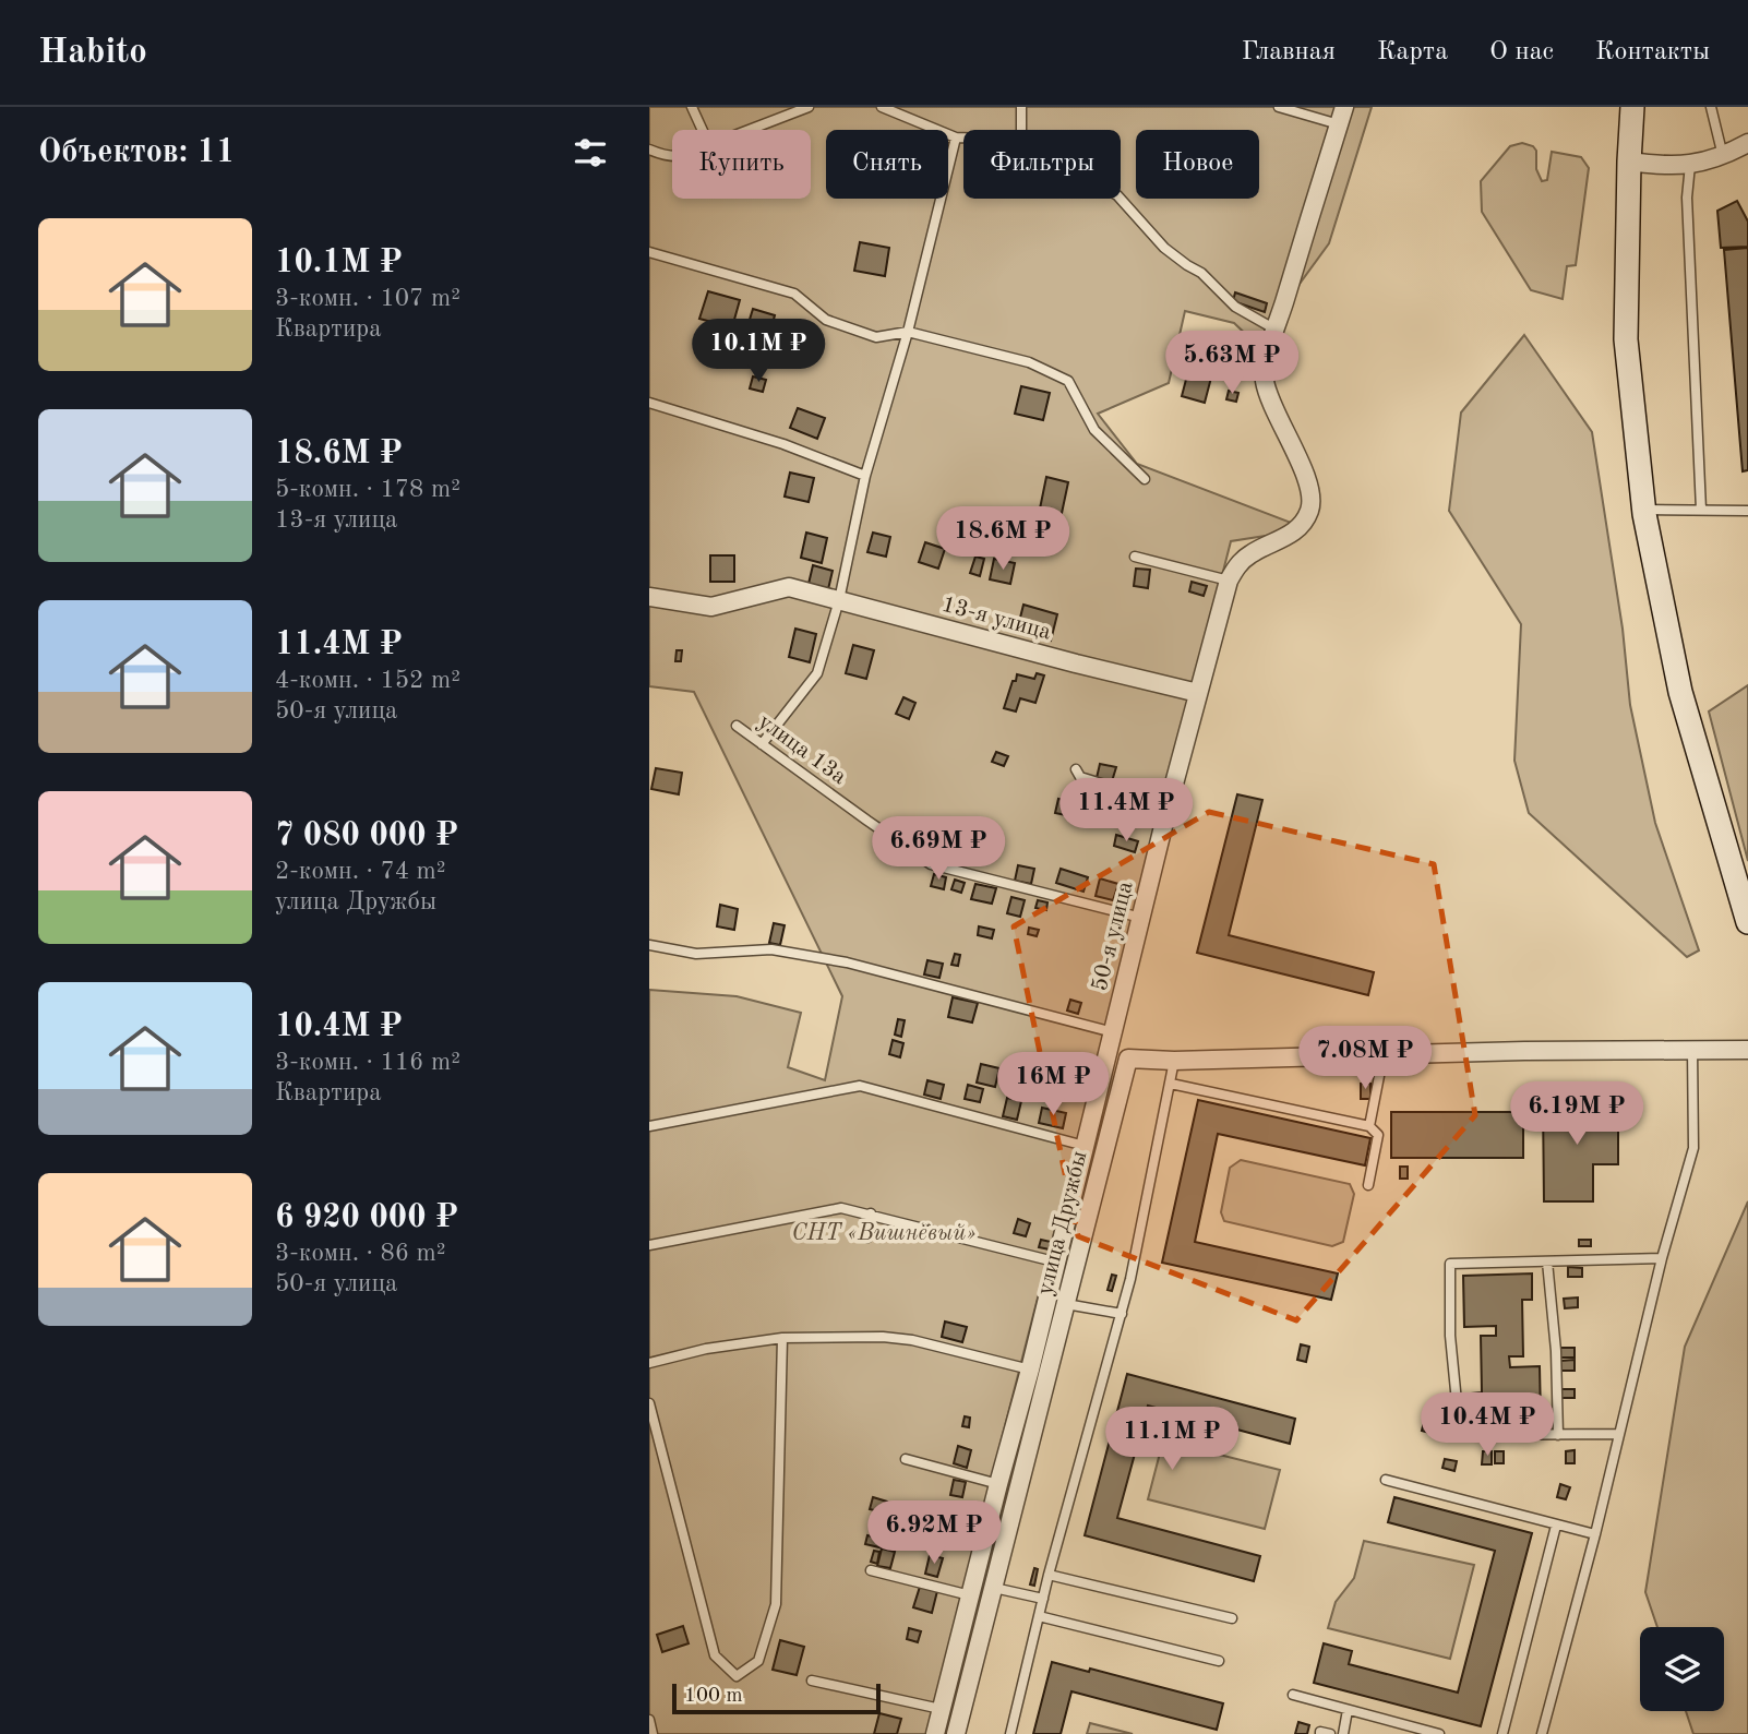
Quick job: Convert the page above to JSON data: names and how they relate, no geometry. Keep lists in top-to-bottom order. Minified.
{"streets":{"street":["13-я улица","50-я улица","улица Дружбы"],"lane":["улица 13а"]},"crossings":[["13-я улица","50-я улица"],["улица 13а","50-я улица"]],"parks":["СНТ «Вишнёвый»"],"scale_bar":"100 m","page":{"header":"Habito","nav":["Главная","Карта","О нас","Контакты"],"heading":"Объектов: 11","chip":["Купить","Снять","Фильтры","Новое"],"list":[{"name":"10.1M ₽","note":"3-комн. · 107 m² · Квартира"},{"name":"18.6M ₽","note":"5-комн. · 178 m² · 13-я улица"},{"name":"11.4M ₽","note":"4-комн. · 152 m² · 50-я улица"},{"name":"7 080 000 ₽","note":"2-комн. · 74 m² · улица Дружбы"},{"name":"10.4M ₽","note":"3-комн. · 116 m² · Квартира"},{"name":"6 920 000 ₽","note":"3-комн. · 86 m² · 50-я улица"}],"price":["10.1M ₽","5.63M ₽","18.6M ₽","11.4M ₽","6.69M ₽","7.08M ₽","16M ₽","6.19M ₽","10.4M ₽","11.1M ₽","6.92M ₽"],"scale":"100 m"}}
